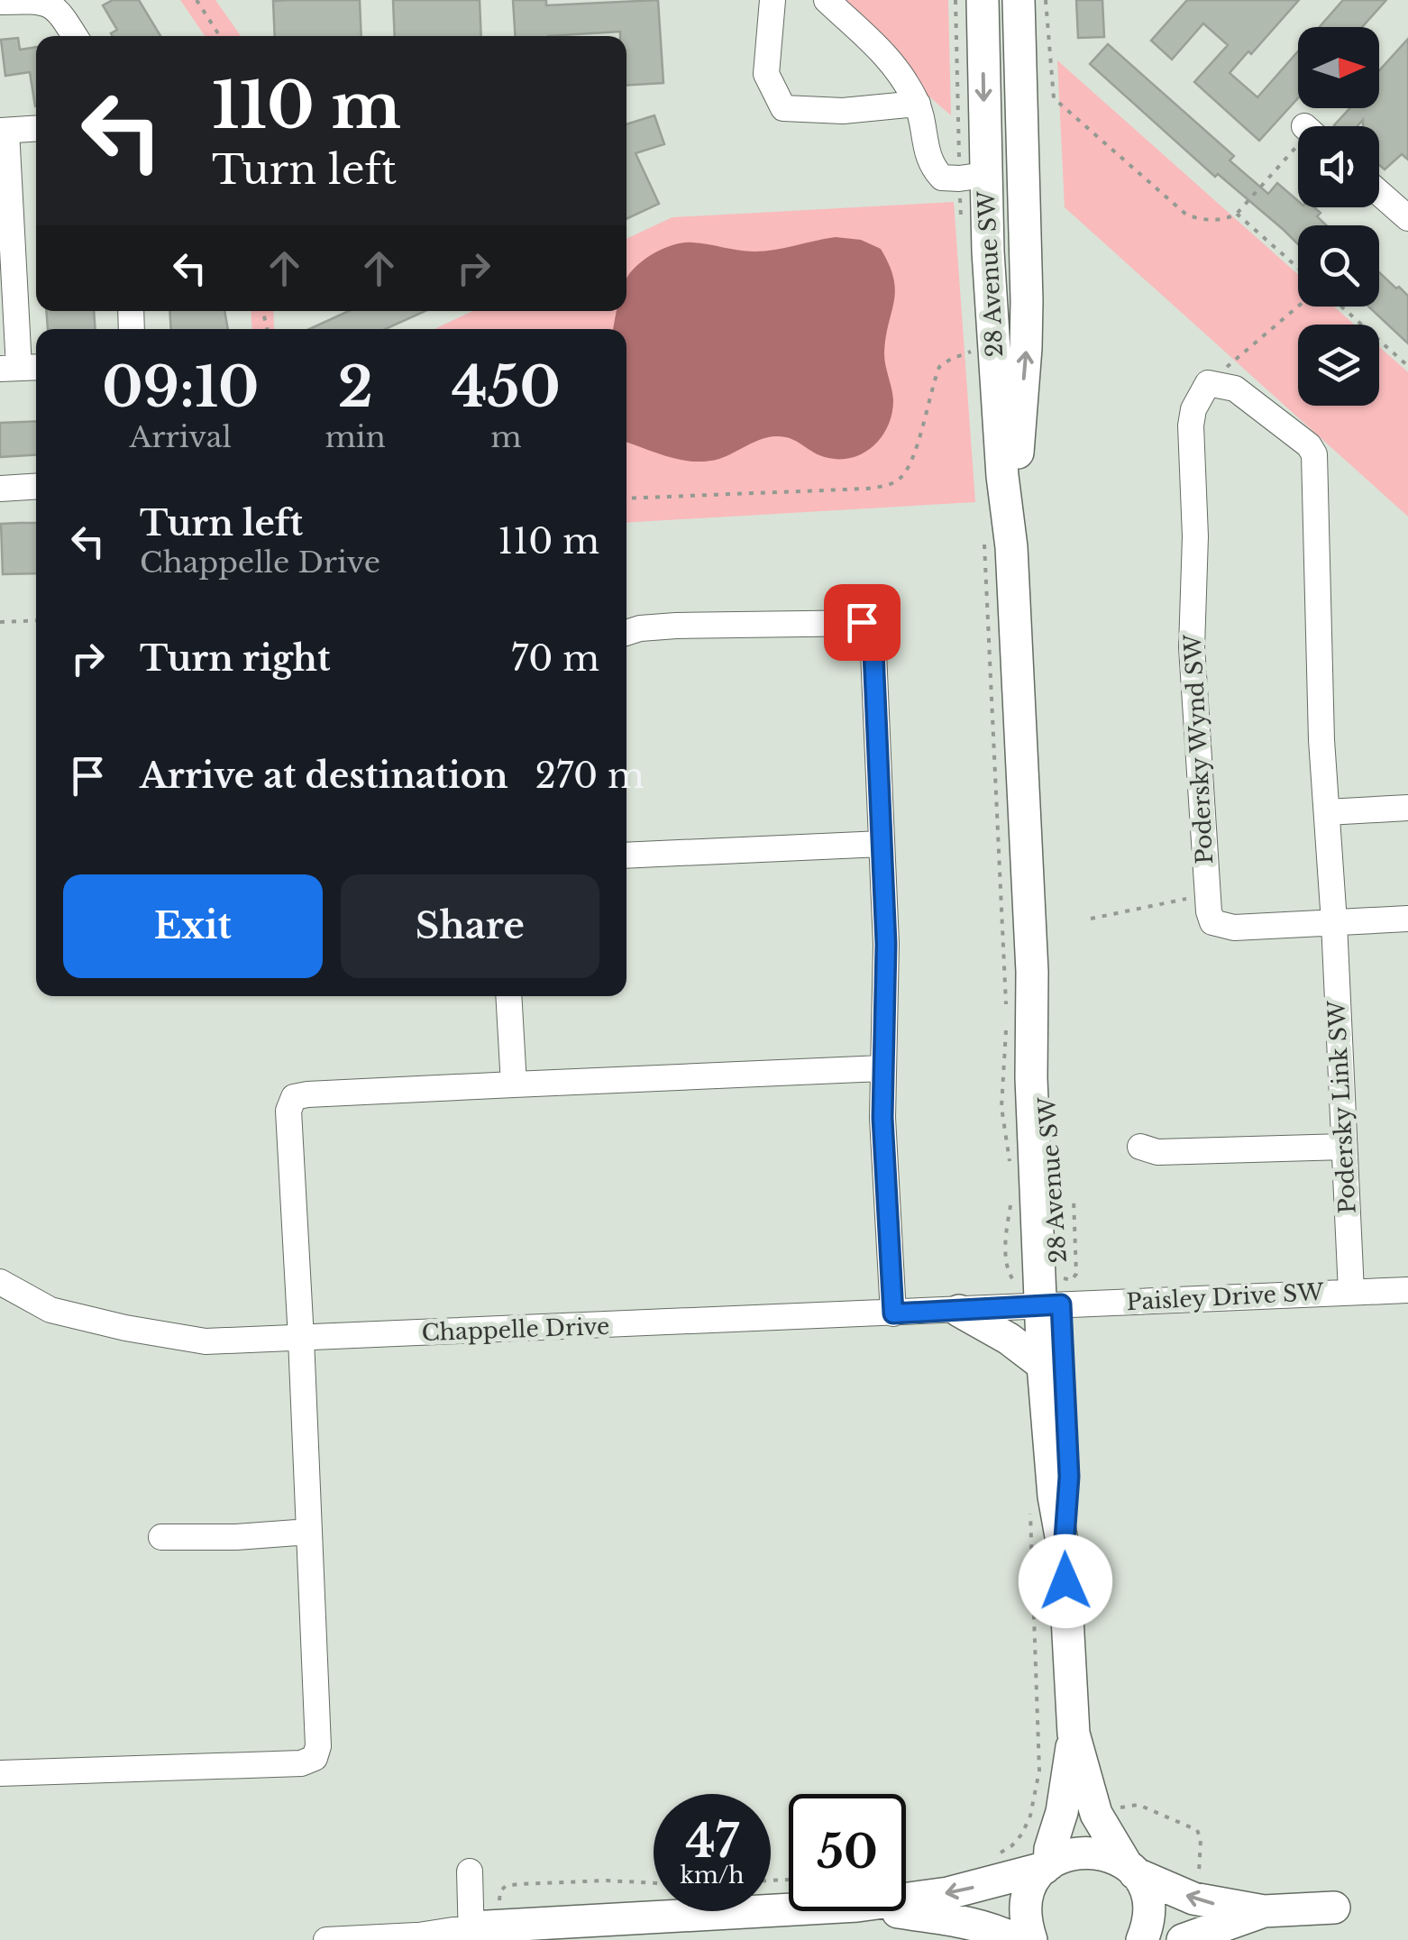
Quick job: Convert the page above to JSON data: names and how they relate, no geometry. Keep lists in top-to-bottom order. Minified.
{"streets":{"main road":["28 Avenue SW"],"street":["Podersky Wynd SW","Podersky Link SW","Paisley Drive SW","Chappelle Drive"]},"crossings":[["28 Avenue SW","Paisley Drive SW"],["28 Avenue SW","Chappelle Drive"],["Podersky Wynd SW","Podersky Link SW"],["Podersky Link SW","Paisley Drive SW"],["Paisley Drive SW","Chappelle Drive"]],"north":"right","page":{"turn":["110 m","Turn left"],"eta":["09:10","Arrival","2","min","450","m"],"list":[{"name":"Turn left","note":"Chappelle Drive","value":"110 m"},{"name":"Turn right","value":"70 m"},{"name":"Arrive at destination","value":"270 m"}],"buttons":["Exit","Share"],"speed":"47 km/h","limit":"50"}}
